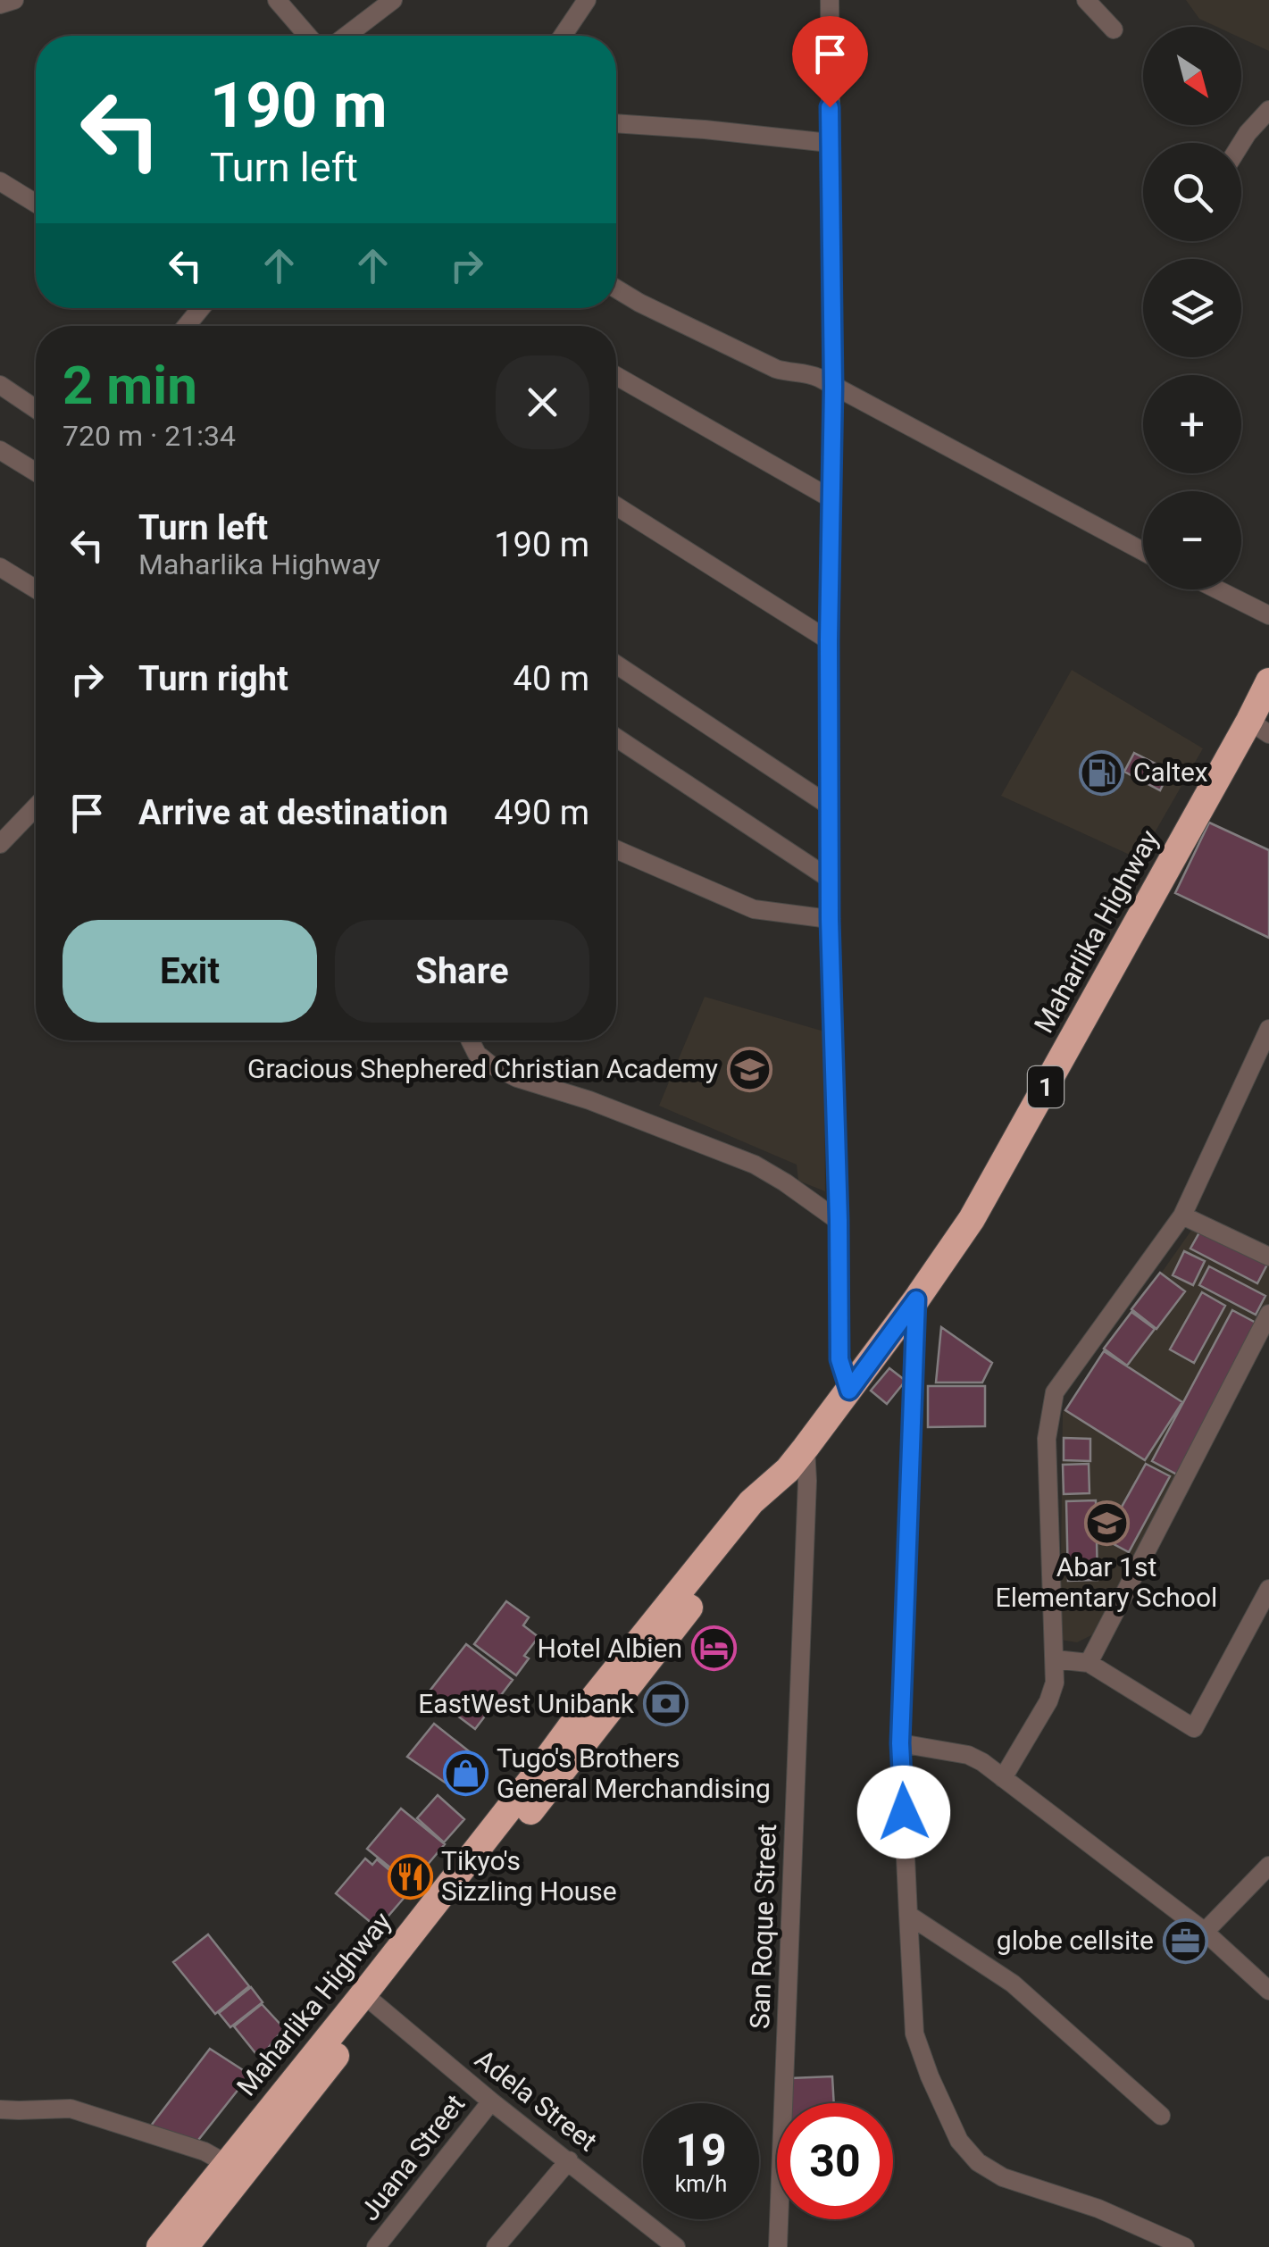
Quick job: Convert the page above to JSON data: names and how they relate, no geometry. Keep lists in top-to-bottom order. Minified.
{"streets":{"highway":["Maharlika Highway","1"],"street":["San Roque Street","Adela Street","Juana Street"]},"crossings":[["Maharlika Highway","San Roque Street"],["Maharlika Highway","Adela Street"],["Adela Street","Juana Street"]],"places":{"fuel station":["Caltex"],"school or university":["Gracious Shephered Christian Academy","Abar 1st Elementary School"],"hotel":["Hotel Albien"],"bank":["EastWest Unibank"],"shop":["Tugo's Brothers General Merchandising"],"restaurant":["Tikyo's Sizzling House"],"office":["globe cellsite"]},"north":"bottom right","page":{"map_buttons":["+","−"],"turn":["190 m","Turn left"],"heading":["2 min","720 m · 21:34"],"list":[{"name":"Turn left","note":"Maharlika Highway","value":"190 m"},{"name":"Turn right","value":"40 m"},{"name":"Arrive at destination","value":"490 m"}],"buttons":["Exit","Share"],"speed":"19 km/h","limit":"30"}}
